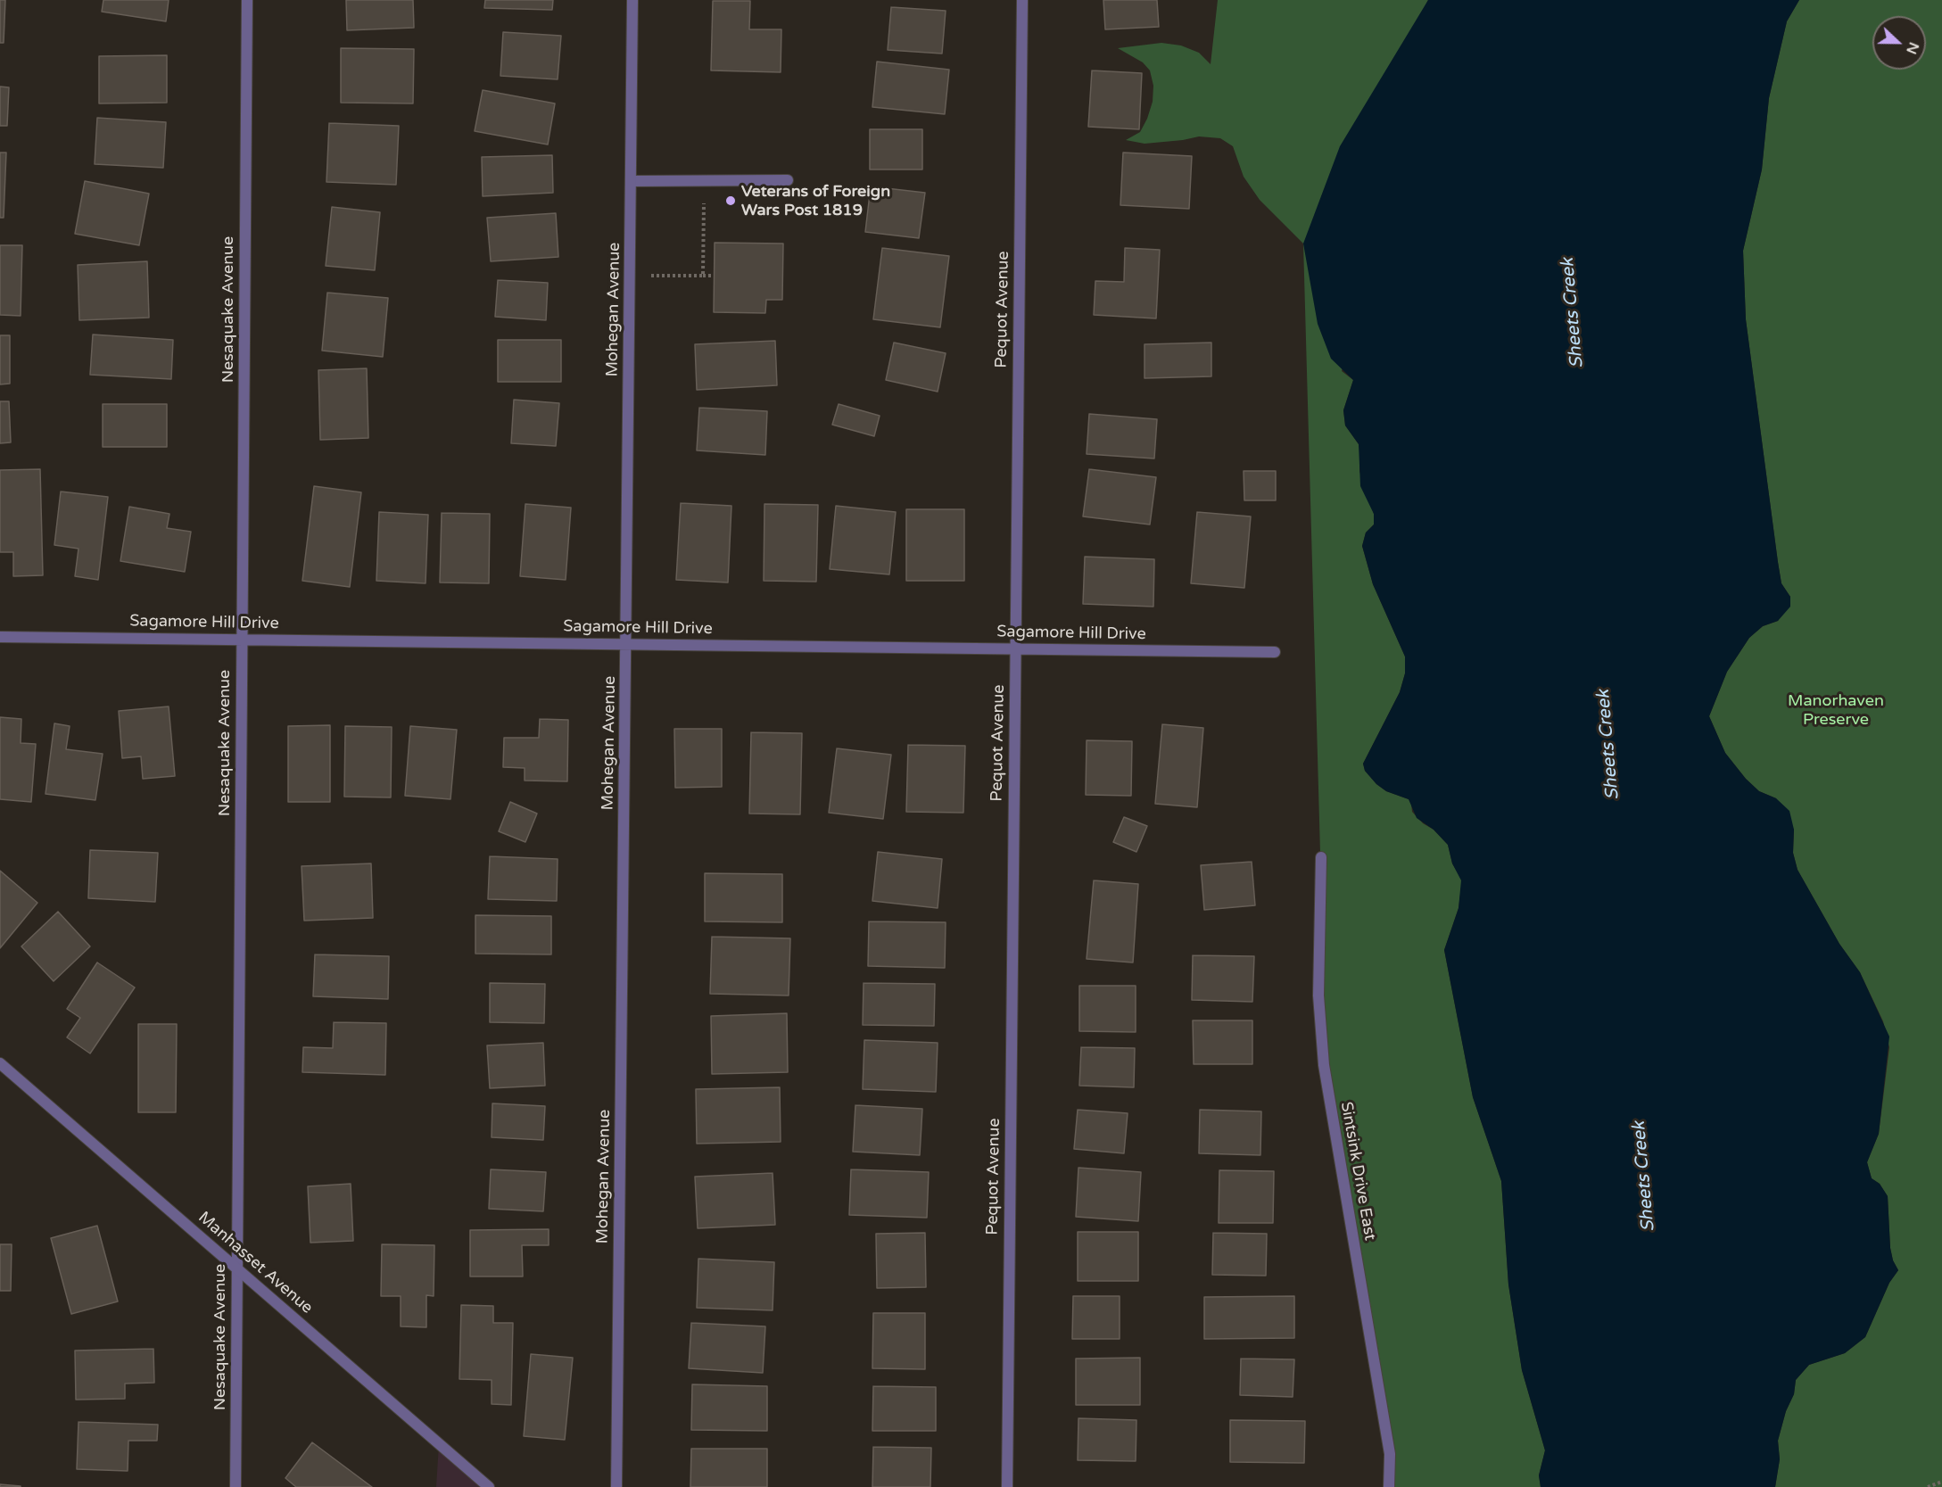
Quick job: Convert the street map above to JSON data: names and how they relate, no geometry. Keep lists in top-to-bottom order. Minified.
{"streets":{"street":["Nesaquake Avenue","Mohegan Avenue","Pequot Avenue","Sagamore Hill Drive","Sintsink Drive East","Manhasset Avenue"]},"crossings":[["Nesaquake Avenue","Sagamore Hill Drive"],["Nesaquake Avenue","Manhasset Avenue"],["Mohegan Avenue","Sagamore Hill Drive"],["Pequot Avenue","Sagamore Hill Drive"]],"water":["Sheets Creek"],"parks":["Manorhaven Preserve"],"places":["Veterans of Foreign Wars Post 1819"],"north":"right"}
